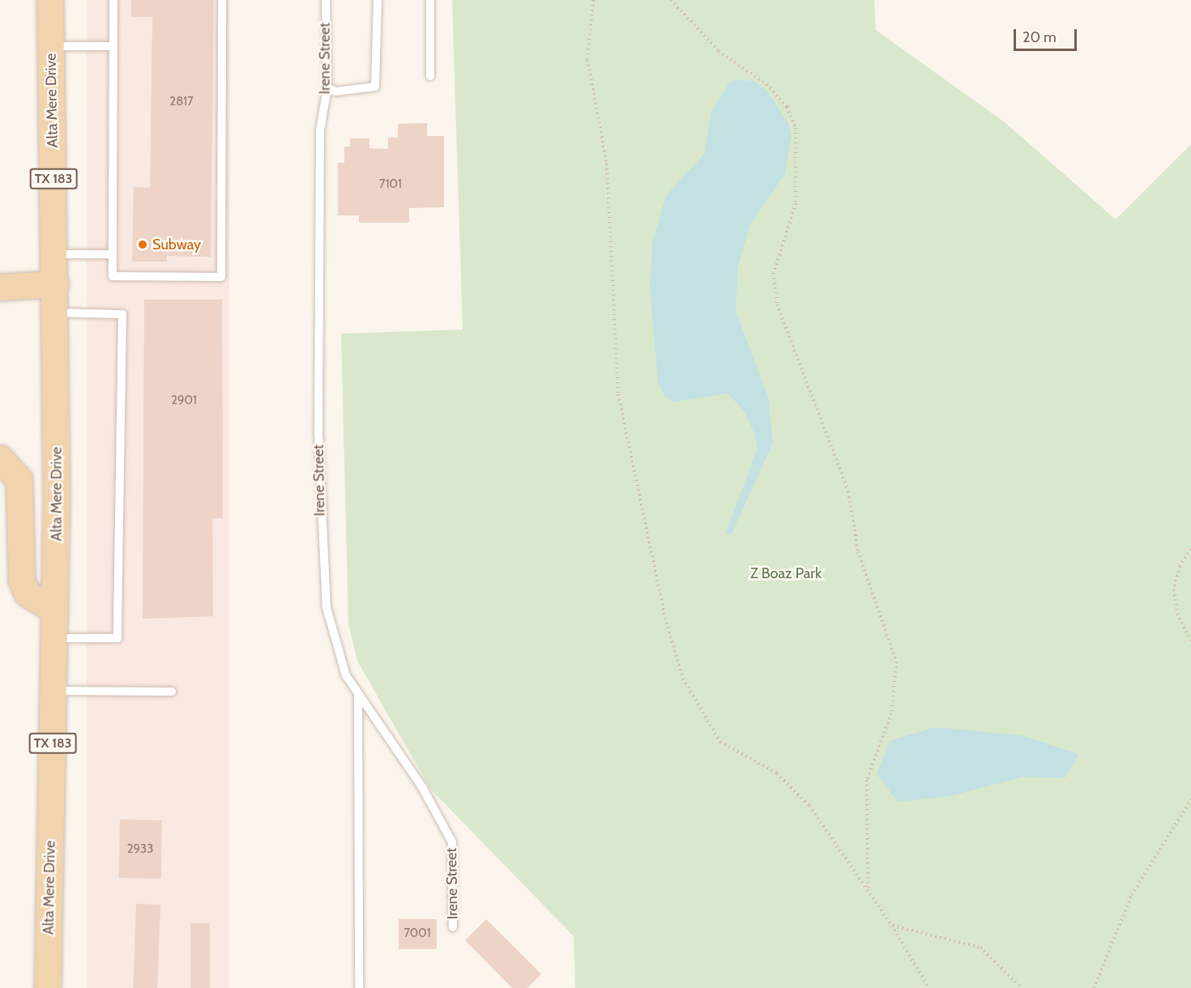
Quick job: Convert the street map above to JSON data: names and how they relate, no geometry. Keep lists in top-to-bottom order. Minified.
{"streets":{"main road":["Alta Mere Drive","TX 183"],"lane":["Irene Street"]},"parks":["Z Boaz Park"],"places":["Subway"],"house_numbers":["2817","7101","2901","2933","7001"],"scale_bar":"20 m"}
